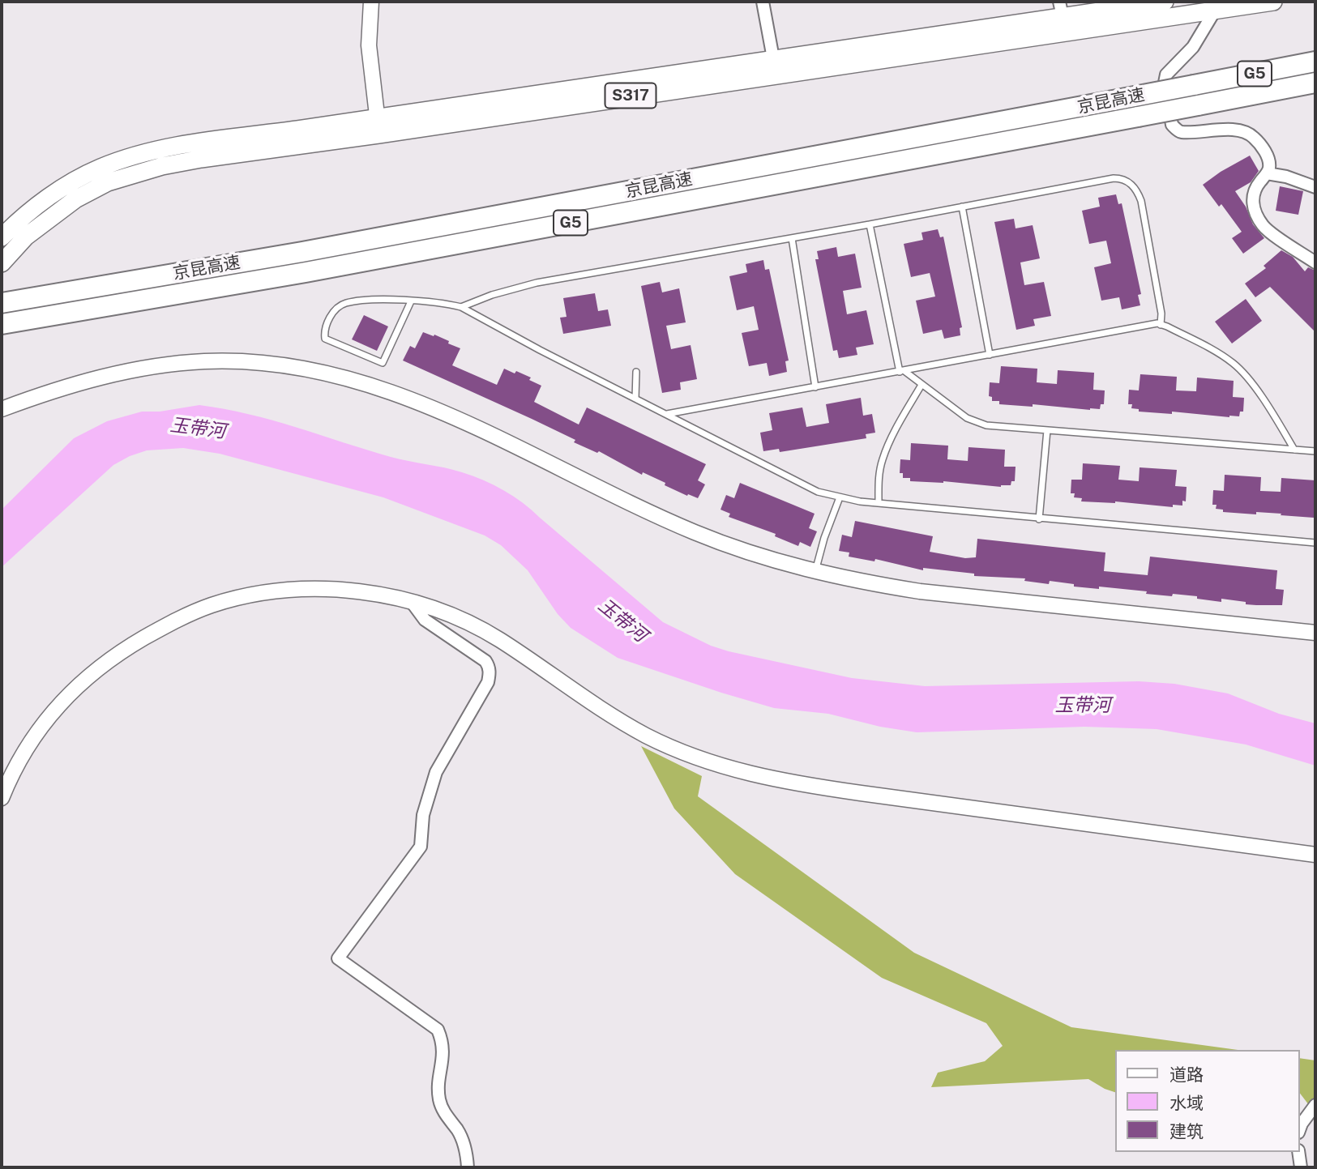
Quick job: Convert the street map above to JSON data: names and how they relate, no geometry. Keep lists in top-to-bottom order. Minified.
{"streets":{"highway":["G5","京昆高速"],"main road":["S317"]},"water":["玉带河"],"legend":["道路","水域","建筑"]}
